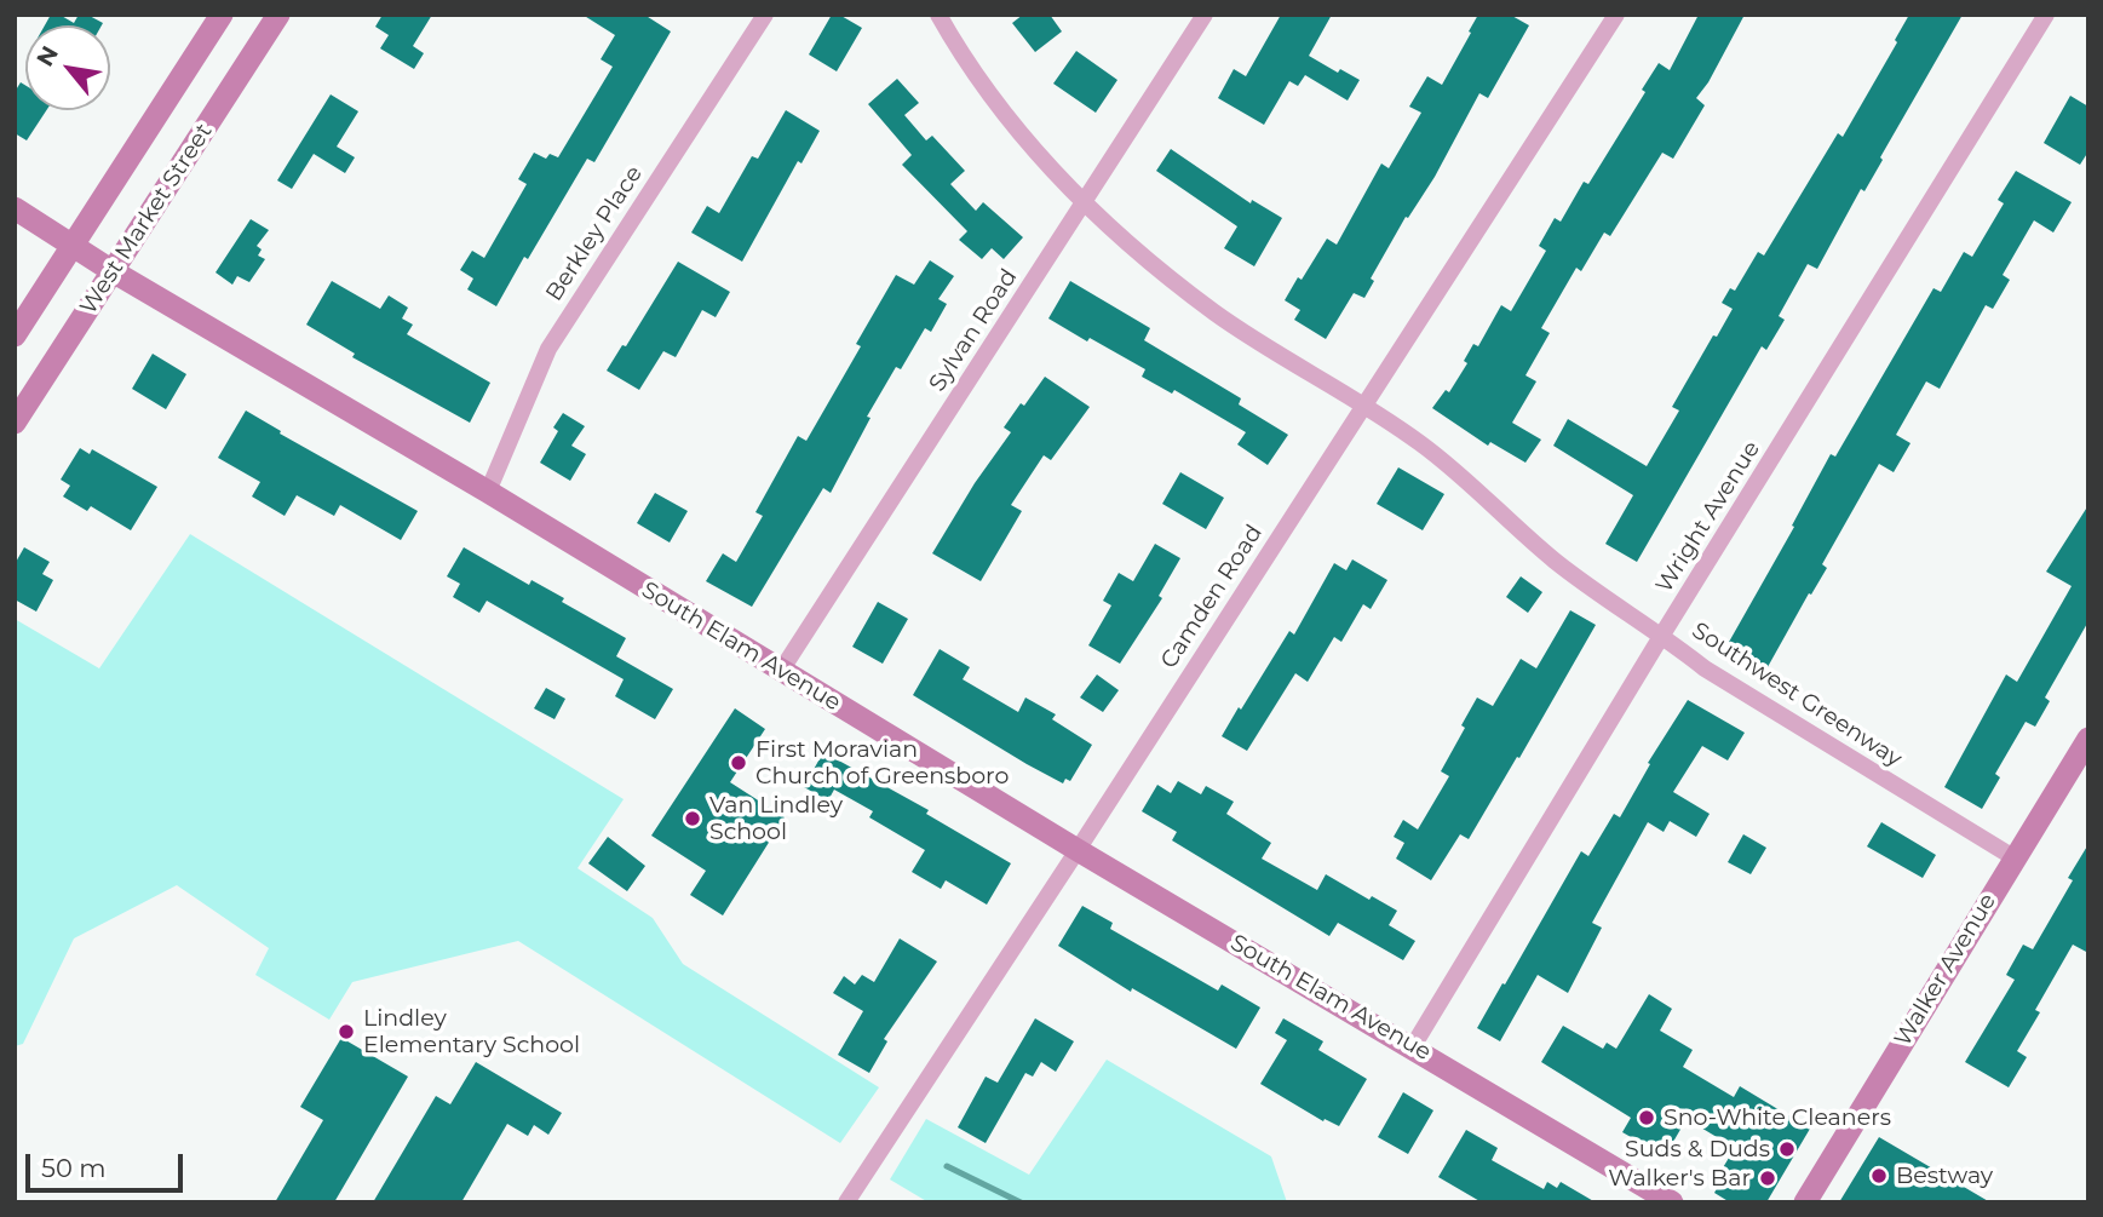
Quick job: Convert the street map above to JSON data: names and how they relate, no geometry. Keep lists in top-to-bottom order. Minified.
{"streets":{"street":["West Market Street","Berkley Place","Sylvan Road","Wright Avenue","Camden Road","South Elam Avenue","Southwest Greenway","Walker Avenue"]},"crossings":[["West Market Street","South Elam Avenue"],["Berkley Place","South Elam Avenue"],["Sylvan Road","South Elam Avenue"],["Sylvan Road","Southwest Greenway"],["Wright Avenue","South Elam Avenue"],["Wright Avenue","Southwest Greenway"],["Camden Road","South Elam Avenue"],["Camden Road","Southwest Greenway"],["Southwest Greenway","Walker Avenue"]],"places":["First Moravian Church of Greensboro","Van Lindley School","Lindley Elementary School","Sno-White Cleaners","Suds & Duds","Bestway","Walker's Bar"],"scale_bar":"50 m","north":"top left"}
